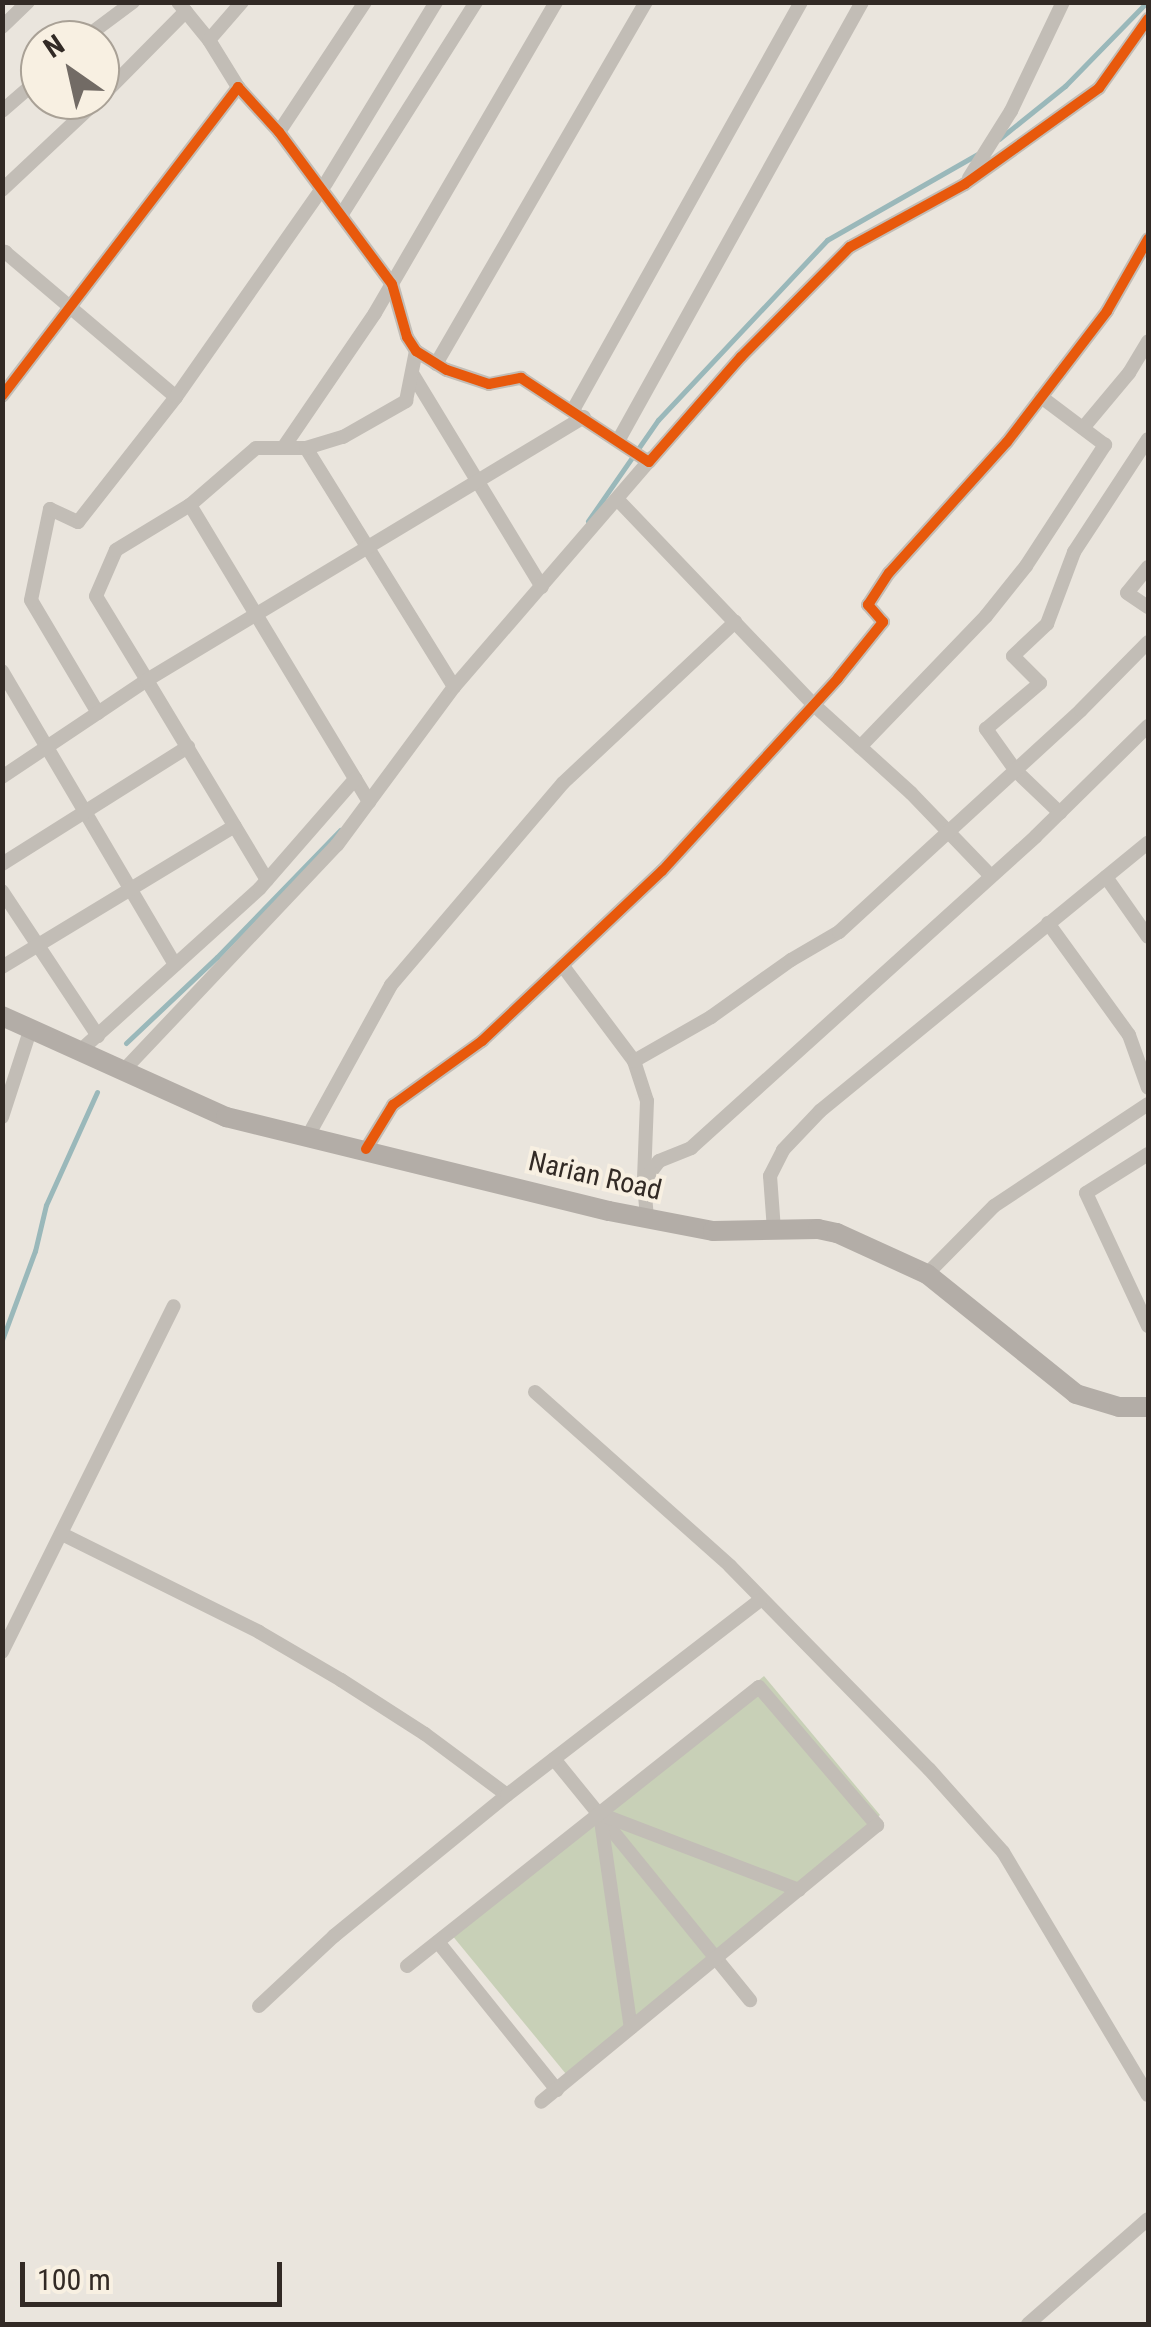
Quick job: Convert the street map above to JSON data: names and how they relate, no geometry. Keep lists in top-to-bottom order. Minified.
{"streets":{"main road":["Narian Road"]},"scale_bar":"100 m","north":"top left"}
